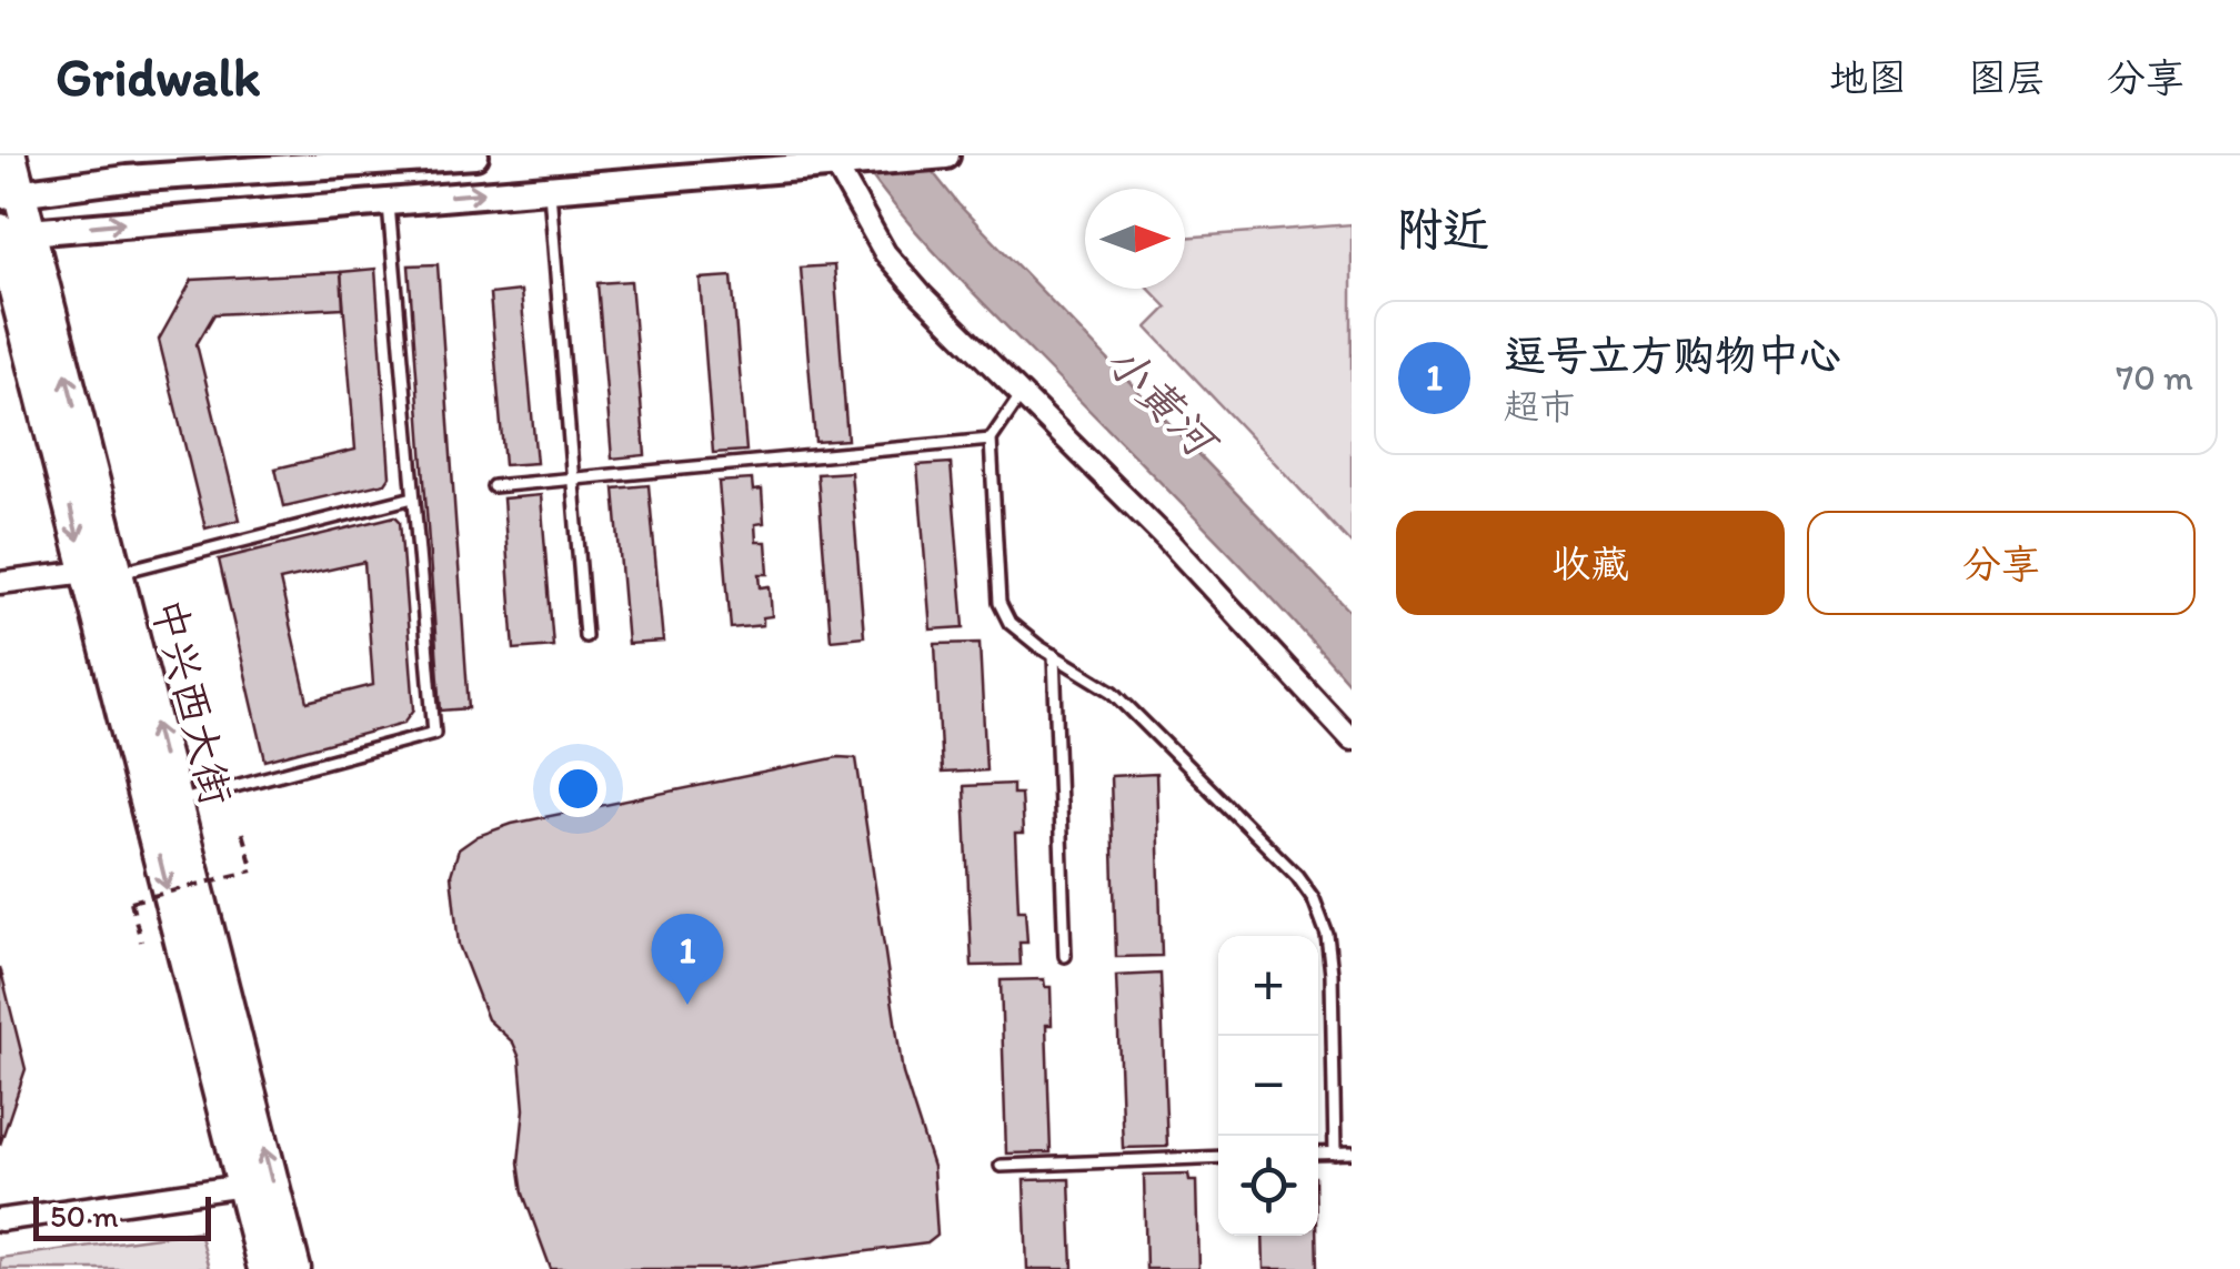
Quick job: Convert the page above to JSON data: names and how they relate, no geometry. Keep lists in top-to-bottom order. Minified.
{"streets":{"main road":["中兴西大街"]},"water":["小黄河"],"scale_bar":"50 m","north":"right","page":{"header":"Gridwalk","nav":["地图","图层","分享"],"heading":"附近","list":[{"mark":"1","name":"逗号立方购物中心","note":"超市","value":"70 m"}],"buttons":["收藏","分享"],"pins":"1","map_buttons":["+","−"],"scale":"50 m"}}
